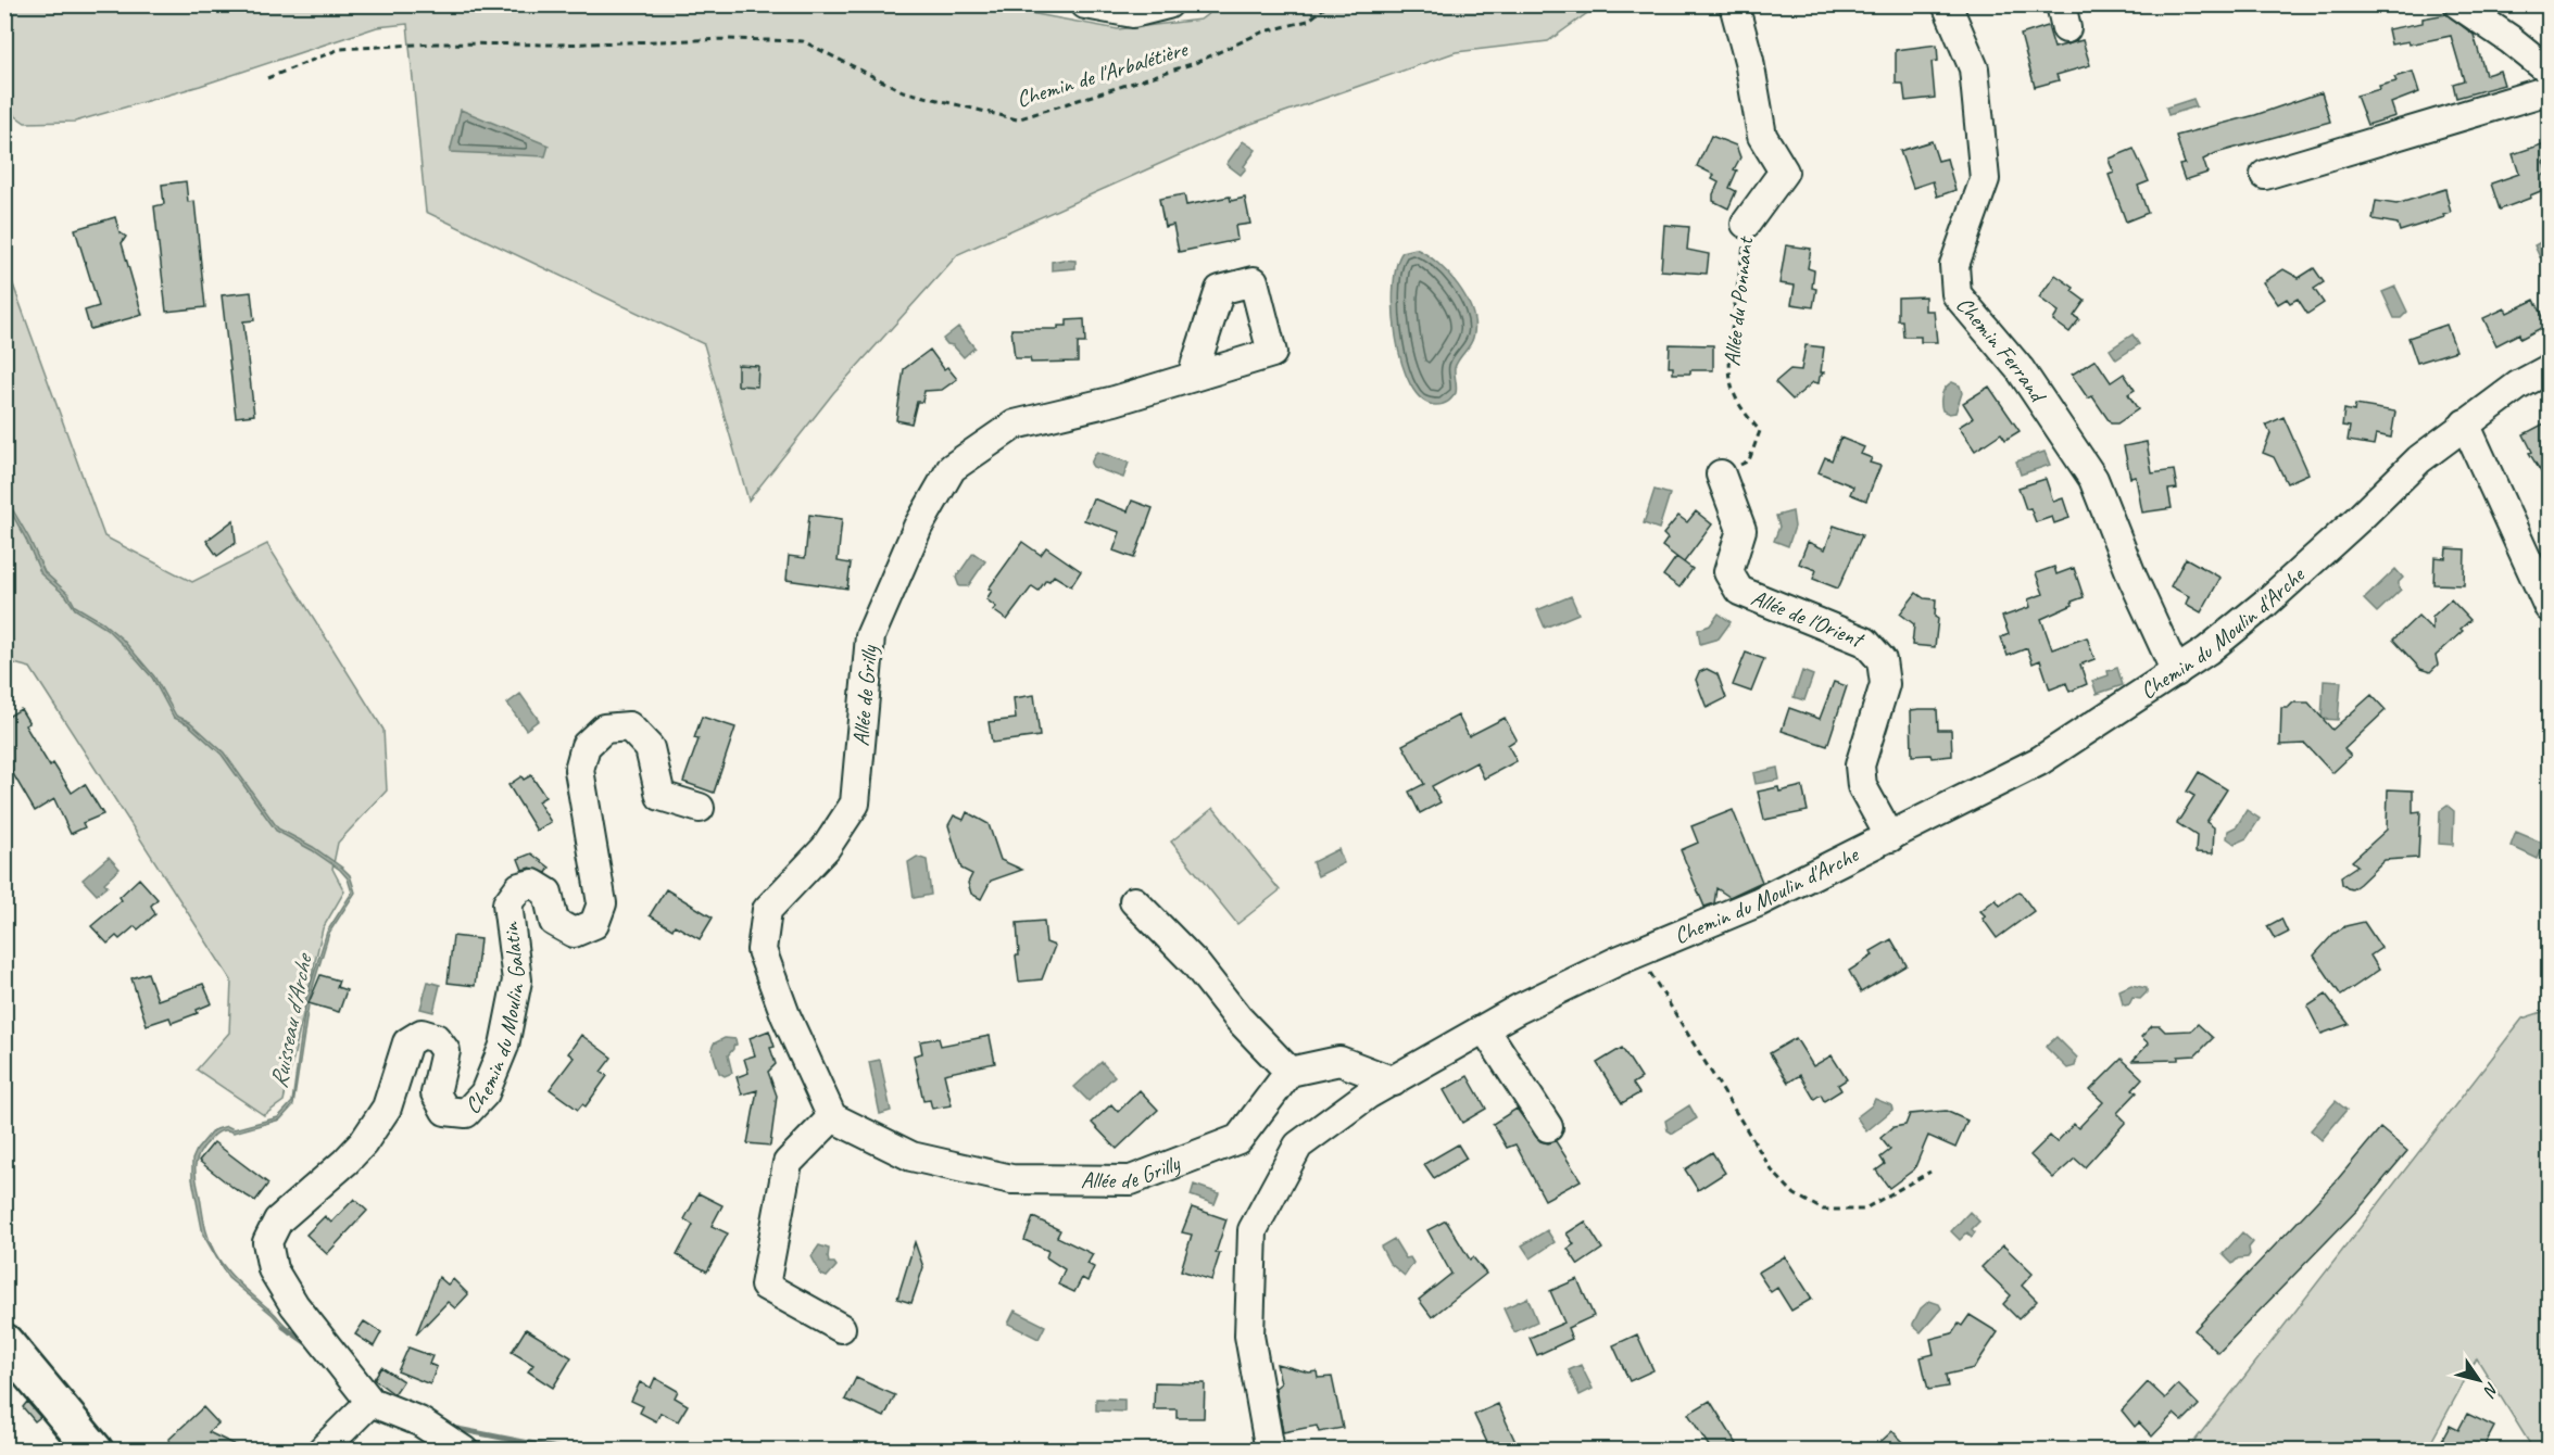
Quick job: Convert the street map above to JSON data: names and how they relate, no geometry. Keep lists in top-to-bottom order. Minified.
{"streets":{"street":["Allée du Ponnant","Chemin Ferrand","Allée de l'Orient","Chemin du Moulin d'Arche","Allée de Grilly","Chemin du Moulin Galatin"],"path":["Chemin de l'Arbalétière"]},"crossings":[["Allée du Ponnant","Allée de l'Orient"],["Chemin Ferrand","Chemin du Moulin d'Arche"],["Allée de l'Orient","Chemin du Moulin d'Arche"]],"water":["Ruisseau d'Arche"],"north":"bottom right"}
